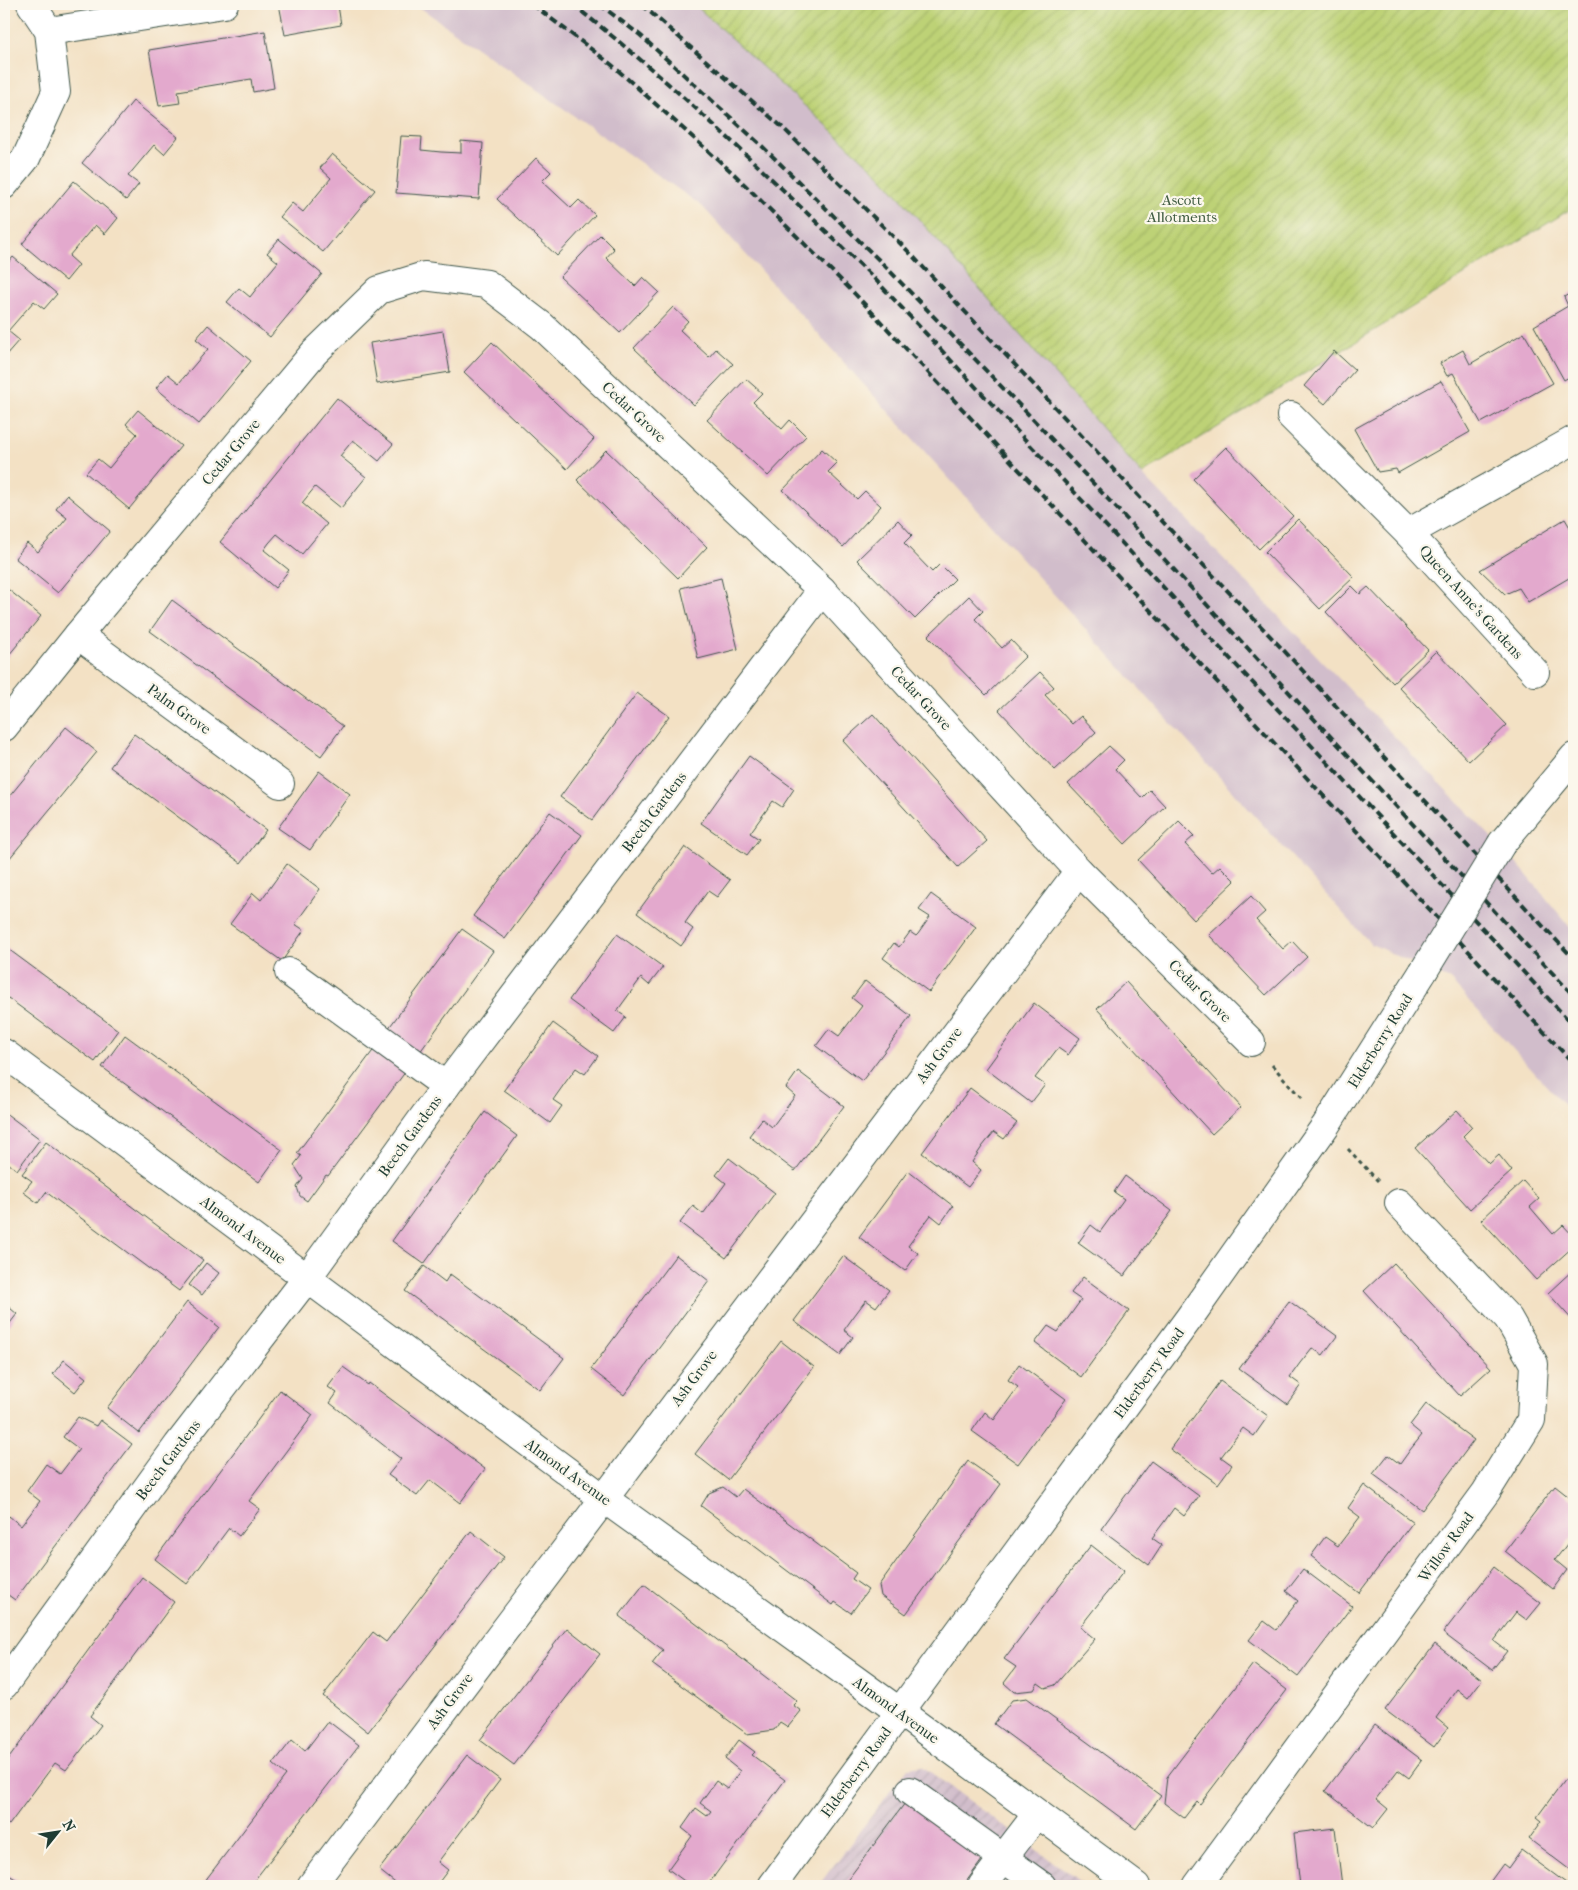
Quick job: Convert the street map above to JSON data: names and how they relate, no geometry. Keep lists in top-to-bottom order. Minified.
{"streets":{"street":["Cedar Grove","Queen Anne's Gardens","Palm Grove","Beech Gardens","Elderberry Road","Ash Grove","Almond Avenue","Willow Road"]},"crossings":[["Cedar Grove","Palm Grove"],["Cedar Grove","Beech Gardens"],["Cedar Grove","Ash Grove"],["Beech Gardens","Almond Avenue"],["Elderberry Road","Almond Avenue"],["Ash Grove","Almond Avenue"]],"parks":["Ascott Allotments"],"north":"top right"}
